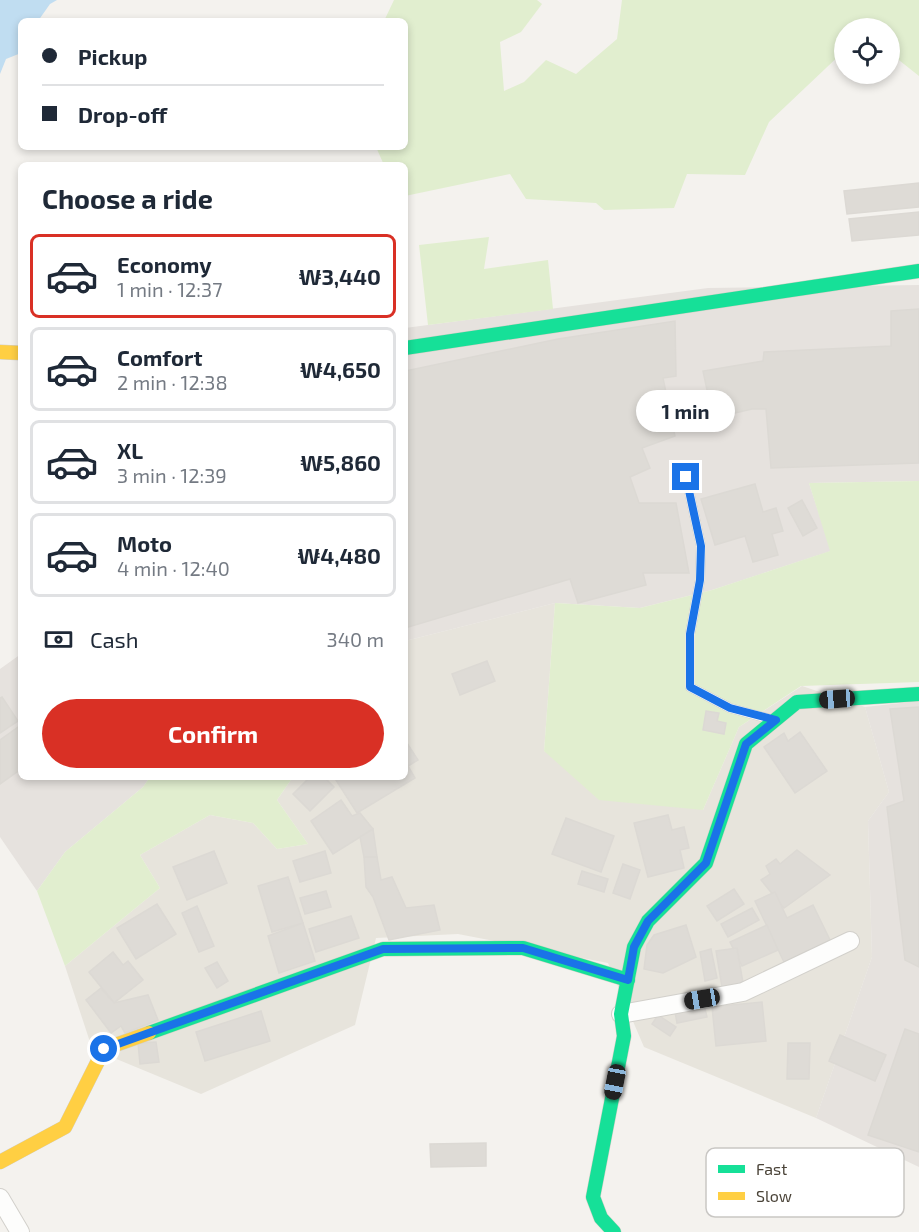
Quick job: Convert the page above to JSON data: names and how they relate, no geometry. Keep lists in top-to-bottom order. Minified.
{"legend":["Fast","Slow"],"page":{"banner":["Pickup","Drop-off"],"heading":"Choose a ride","list":[{"name":"Economy","note":"1 min · 12:37","value":"₩3,440"},{"name":"Comfort","note":"2 min · 12:38","value":"₩4,650"},{"name":"XL","note":"3 min · 12:39","value":"₩5,860"},{"name":"Moto","note":"4 min · 12:40","value":"₩4,480"}],"bubble":"1 min","pay":["Cash","340 m"],"buttons":"Confirm"}}
